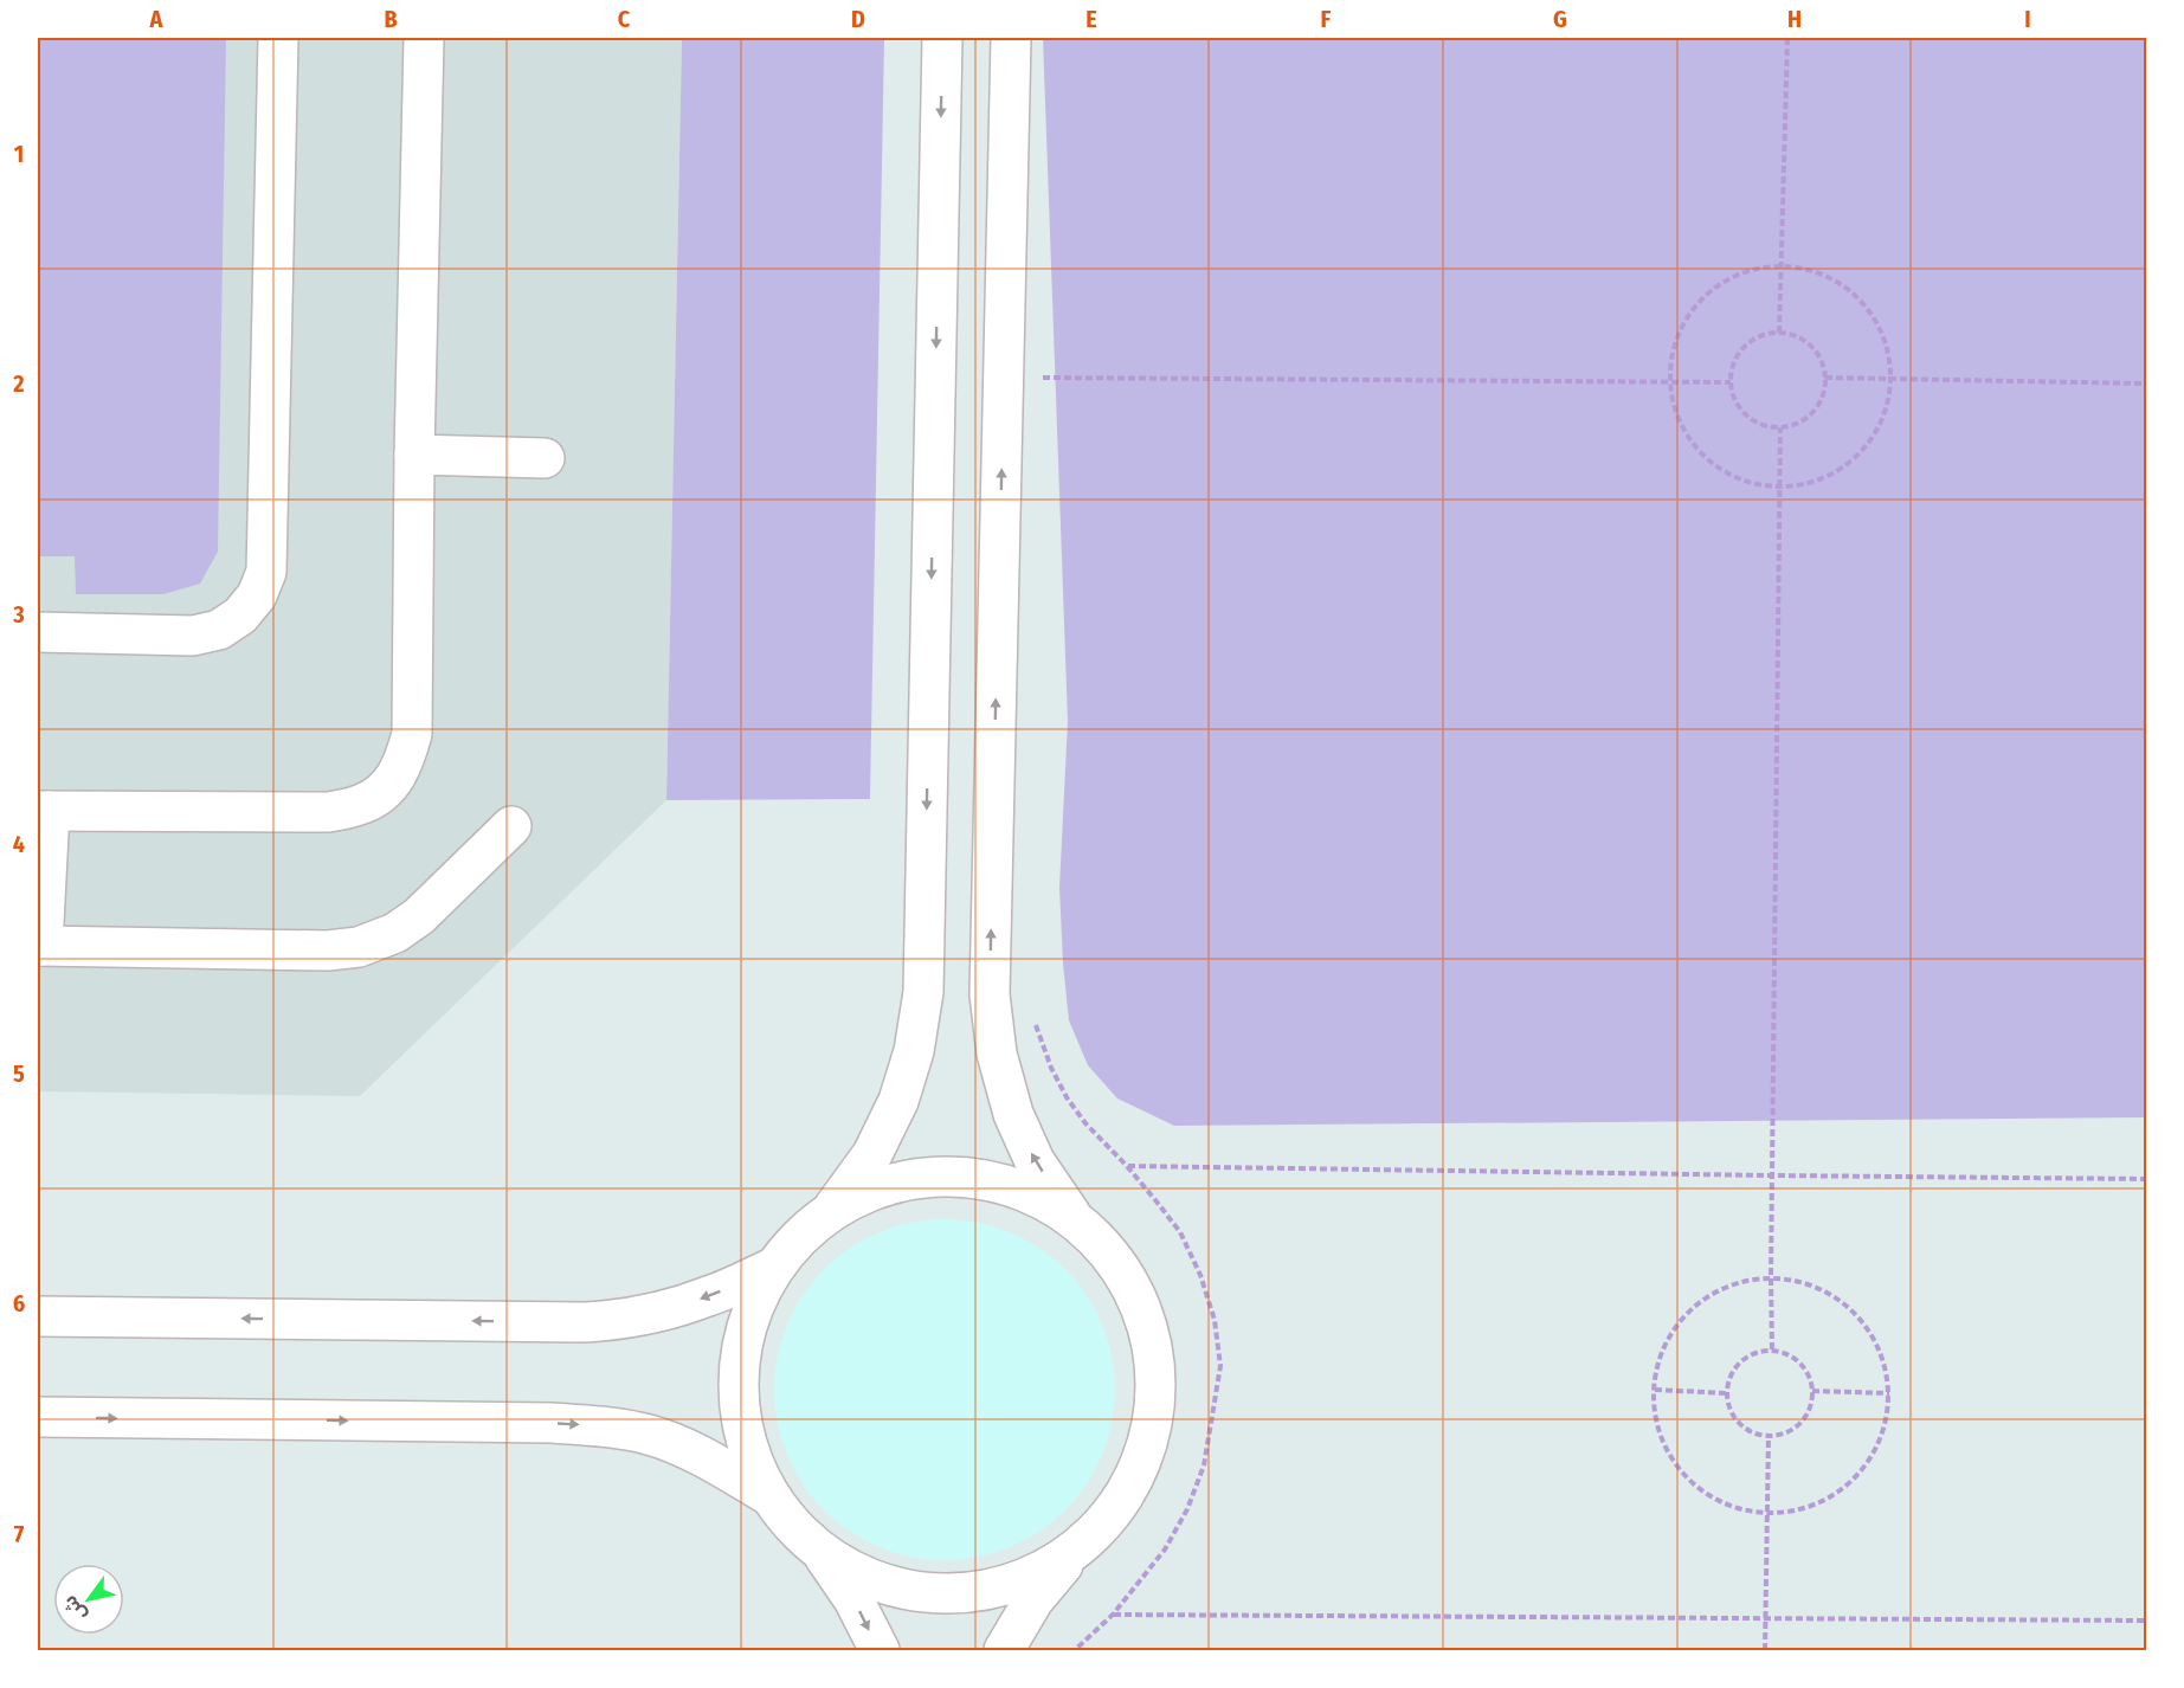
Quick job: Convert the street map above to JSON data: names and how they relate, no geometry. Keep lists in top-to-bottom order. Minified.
{"north":"bottom left","grid":{"columns":["A","B","C","D","E","F","G","H","I"],"rows":["1","2","3","4","5","6","7"]}}
